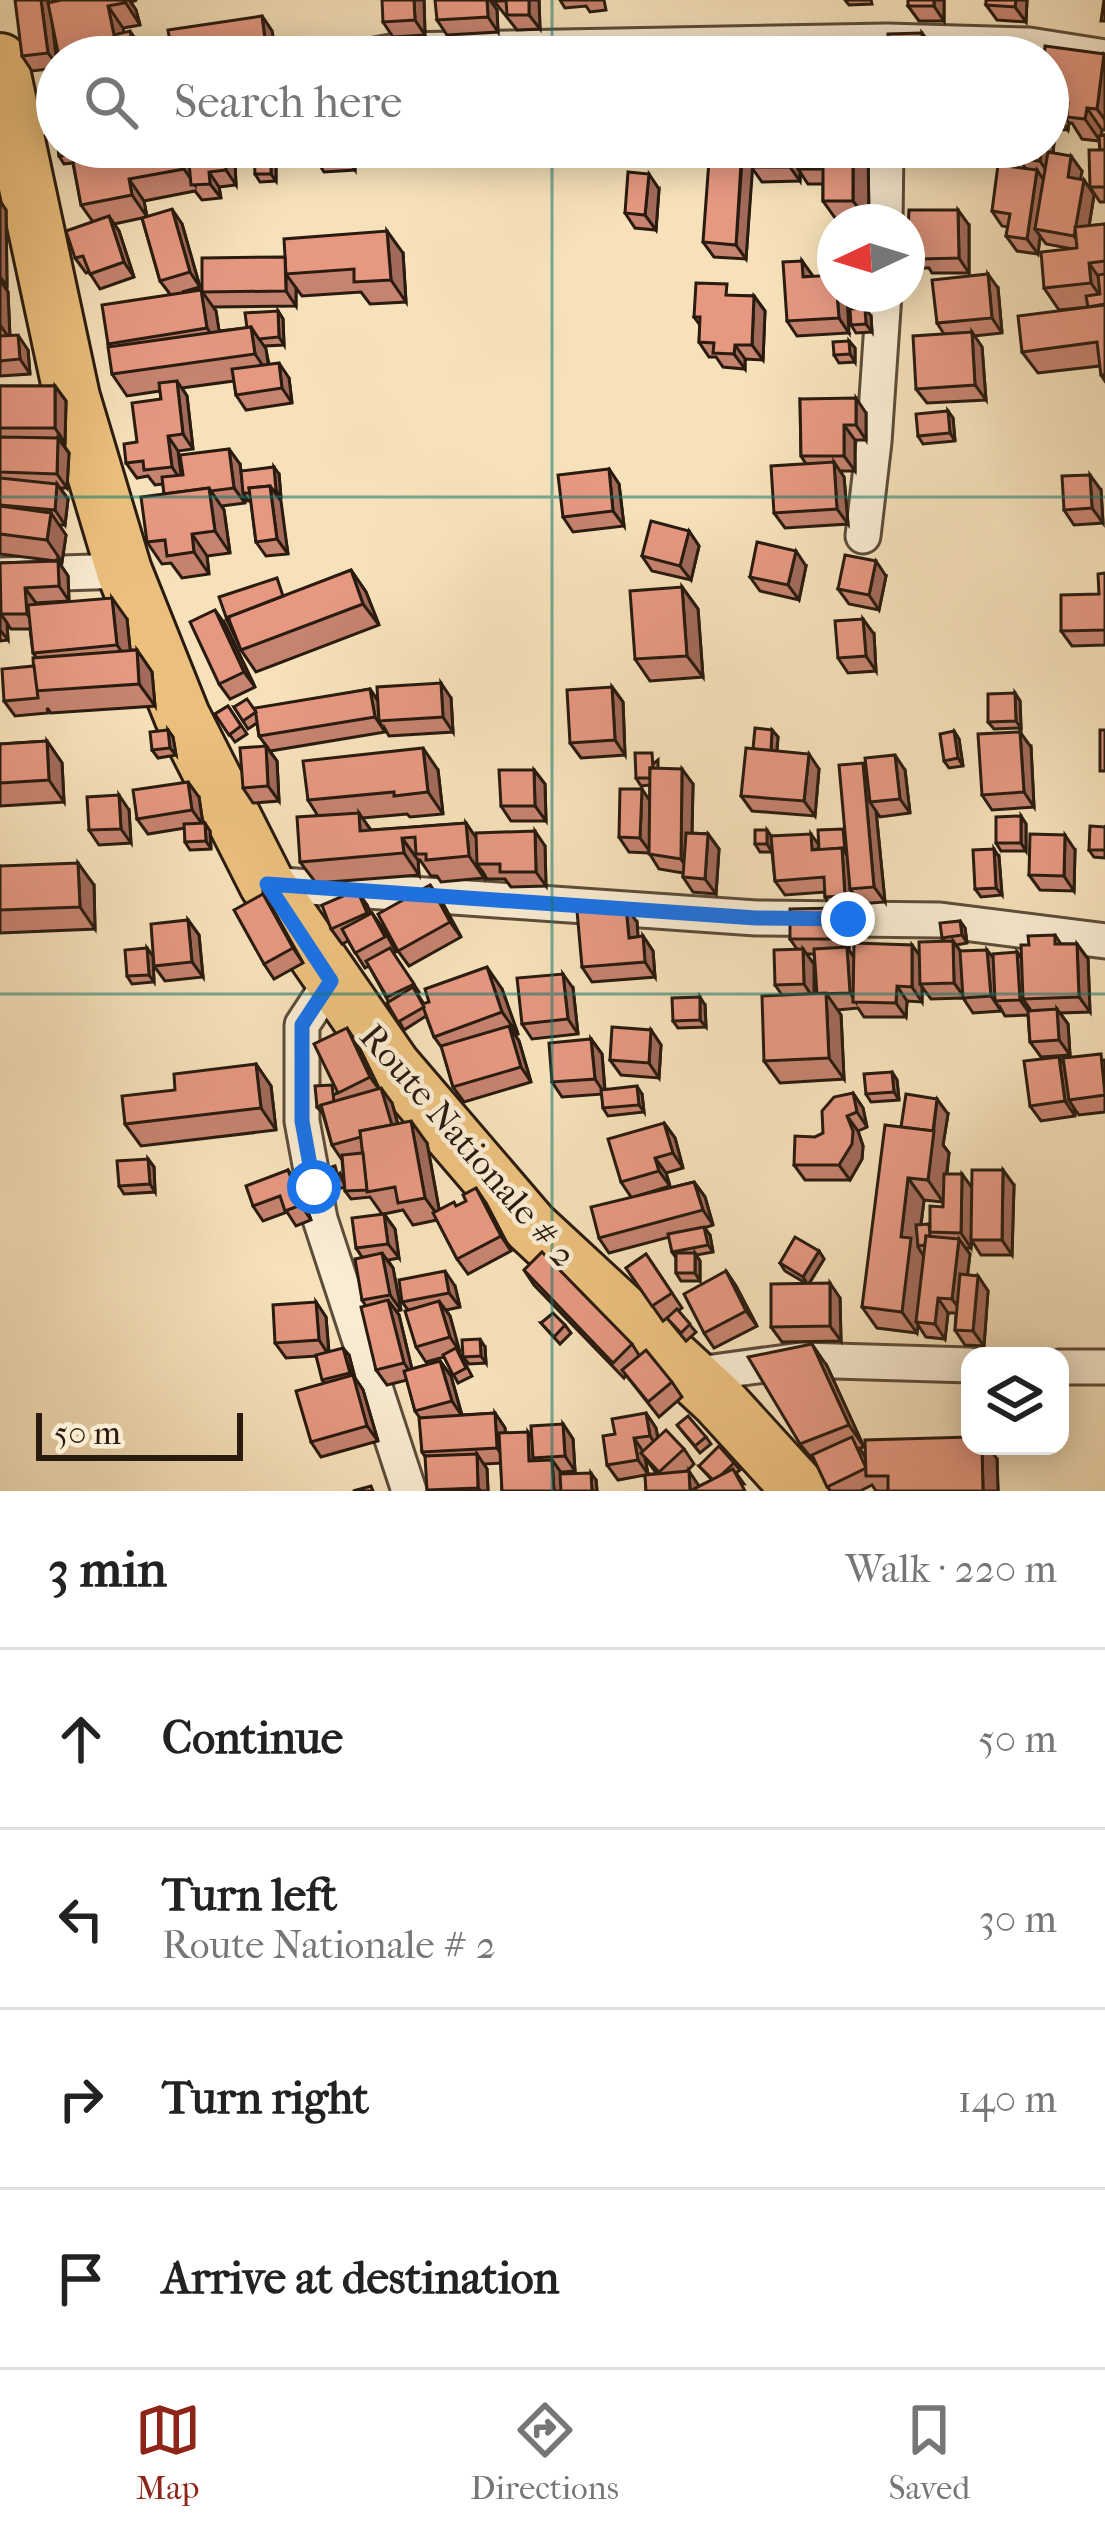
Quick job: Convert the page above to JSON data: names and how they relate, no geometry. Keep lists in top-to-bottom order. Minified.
{"streets":{"main road":["Route Nationale # 2"]},"scale_bar":"50 m","north":"left","page":{"search":"Search here","scale":"50 m","heading":["3 min","Walk · 220 m"],"list":[["Continue","50 m"],["Turn left","Route Nationale # 2","30 m"],["Turn right","140 m"],"Arrive at destination"],"nav":["Map","Directions","Saved"]}}
